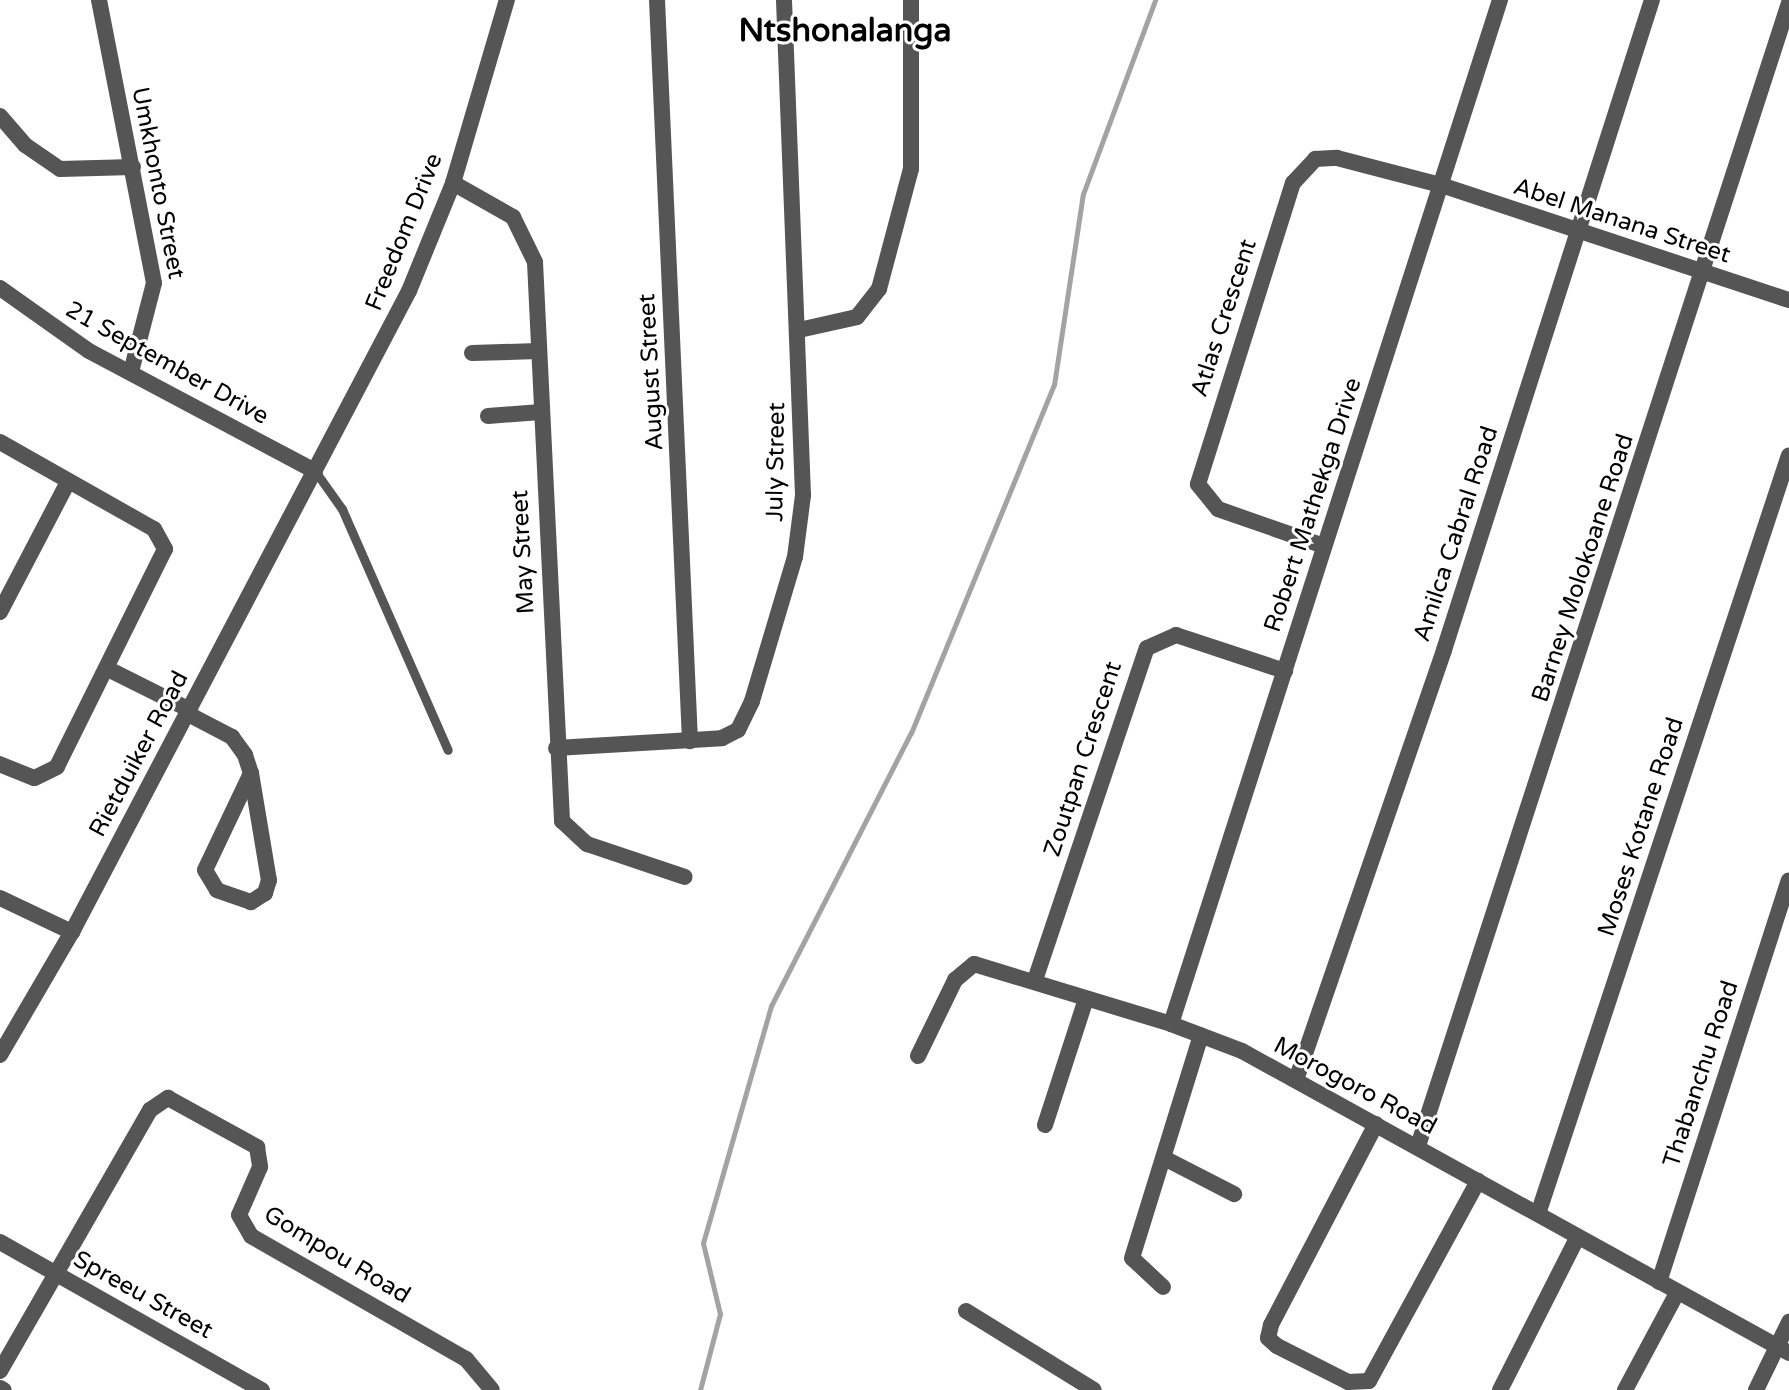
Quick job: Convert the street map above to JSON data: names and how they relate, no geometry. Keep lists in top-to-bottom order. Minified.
{"streets":{"street":["Umkhonto Street","Abel Manana Street","Freedom Drive","Atlas Crescent","21 September Drive","August Street","July Street","Robert Mathekga Drive","Amilca Cabral Road","May Street","Barney Molokoane Road","Rietduiker Road","Zoutpan Crescent","Moses Kotane Road","Thabanchu Road","Morogoro Road","Gompou Road","Spreeu Street"]},"crossings":[["Umkhonto Street","21 September Drive"],["Abel Manana Street","Atlas Crescent"],["Abel Manana Street","Robert Mathekga Drive"],["Abel Manana Street","Amilca Cabral Road"],["Abel Manana Street","Barney Molokoane Road"],["Freedom Drive","21 September Drive"],["Freedom Drive","May Street"],["Freedom Drive","Rietduiker Road"],["Atlas Crescent","Robert Mathekga Drive"],["21 September Drive","Rietduiker Road"],["August Street","July Street"],["July Street","May Street"],["Robert Mathekga Drive","Zoutpan Crescent"],["Robert Mathekga Drive","Morogoro Road"],["Amilca Cabral Road","Morogoro Road"],["Barney Molokoane Road","Morogoro Road"],["Zoutpan Crescent","Morogoro Road"],["Moses Kotane Road","Morogoro Road"],["Thabanchu Road","Morogoro Road"],["Gompou Road","Spreeu Street"]],"districts":["Ntshonalanga"]}
